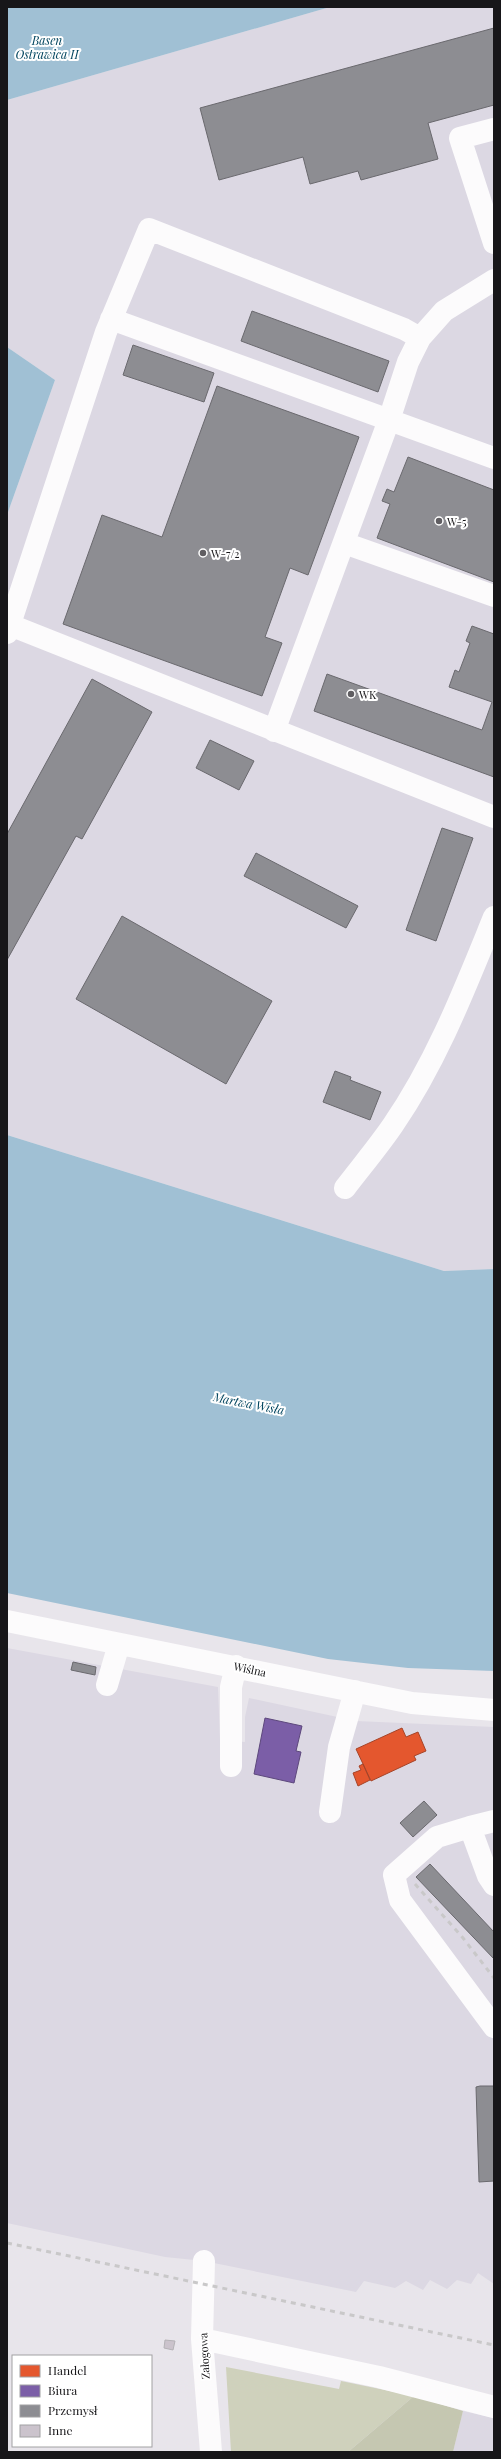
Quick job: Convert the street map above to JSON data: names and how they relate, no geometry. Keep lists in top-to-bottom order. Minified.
{"streets":{"street":["Wiślna","Załogowa"]},"water":["Basen Ostrawica II","Martwa Wisła"],"places":["W-5","W-7/2","WK"],"legend":["Handel","Biura","Przemysł","Inne"]}
